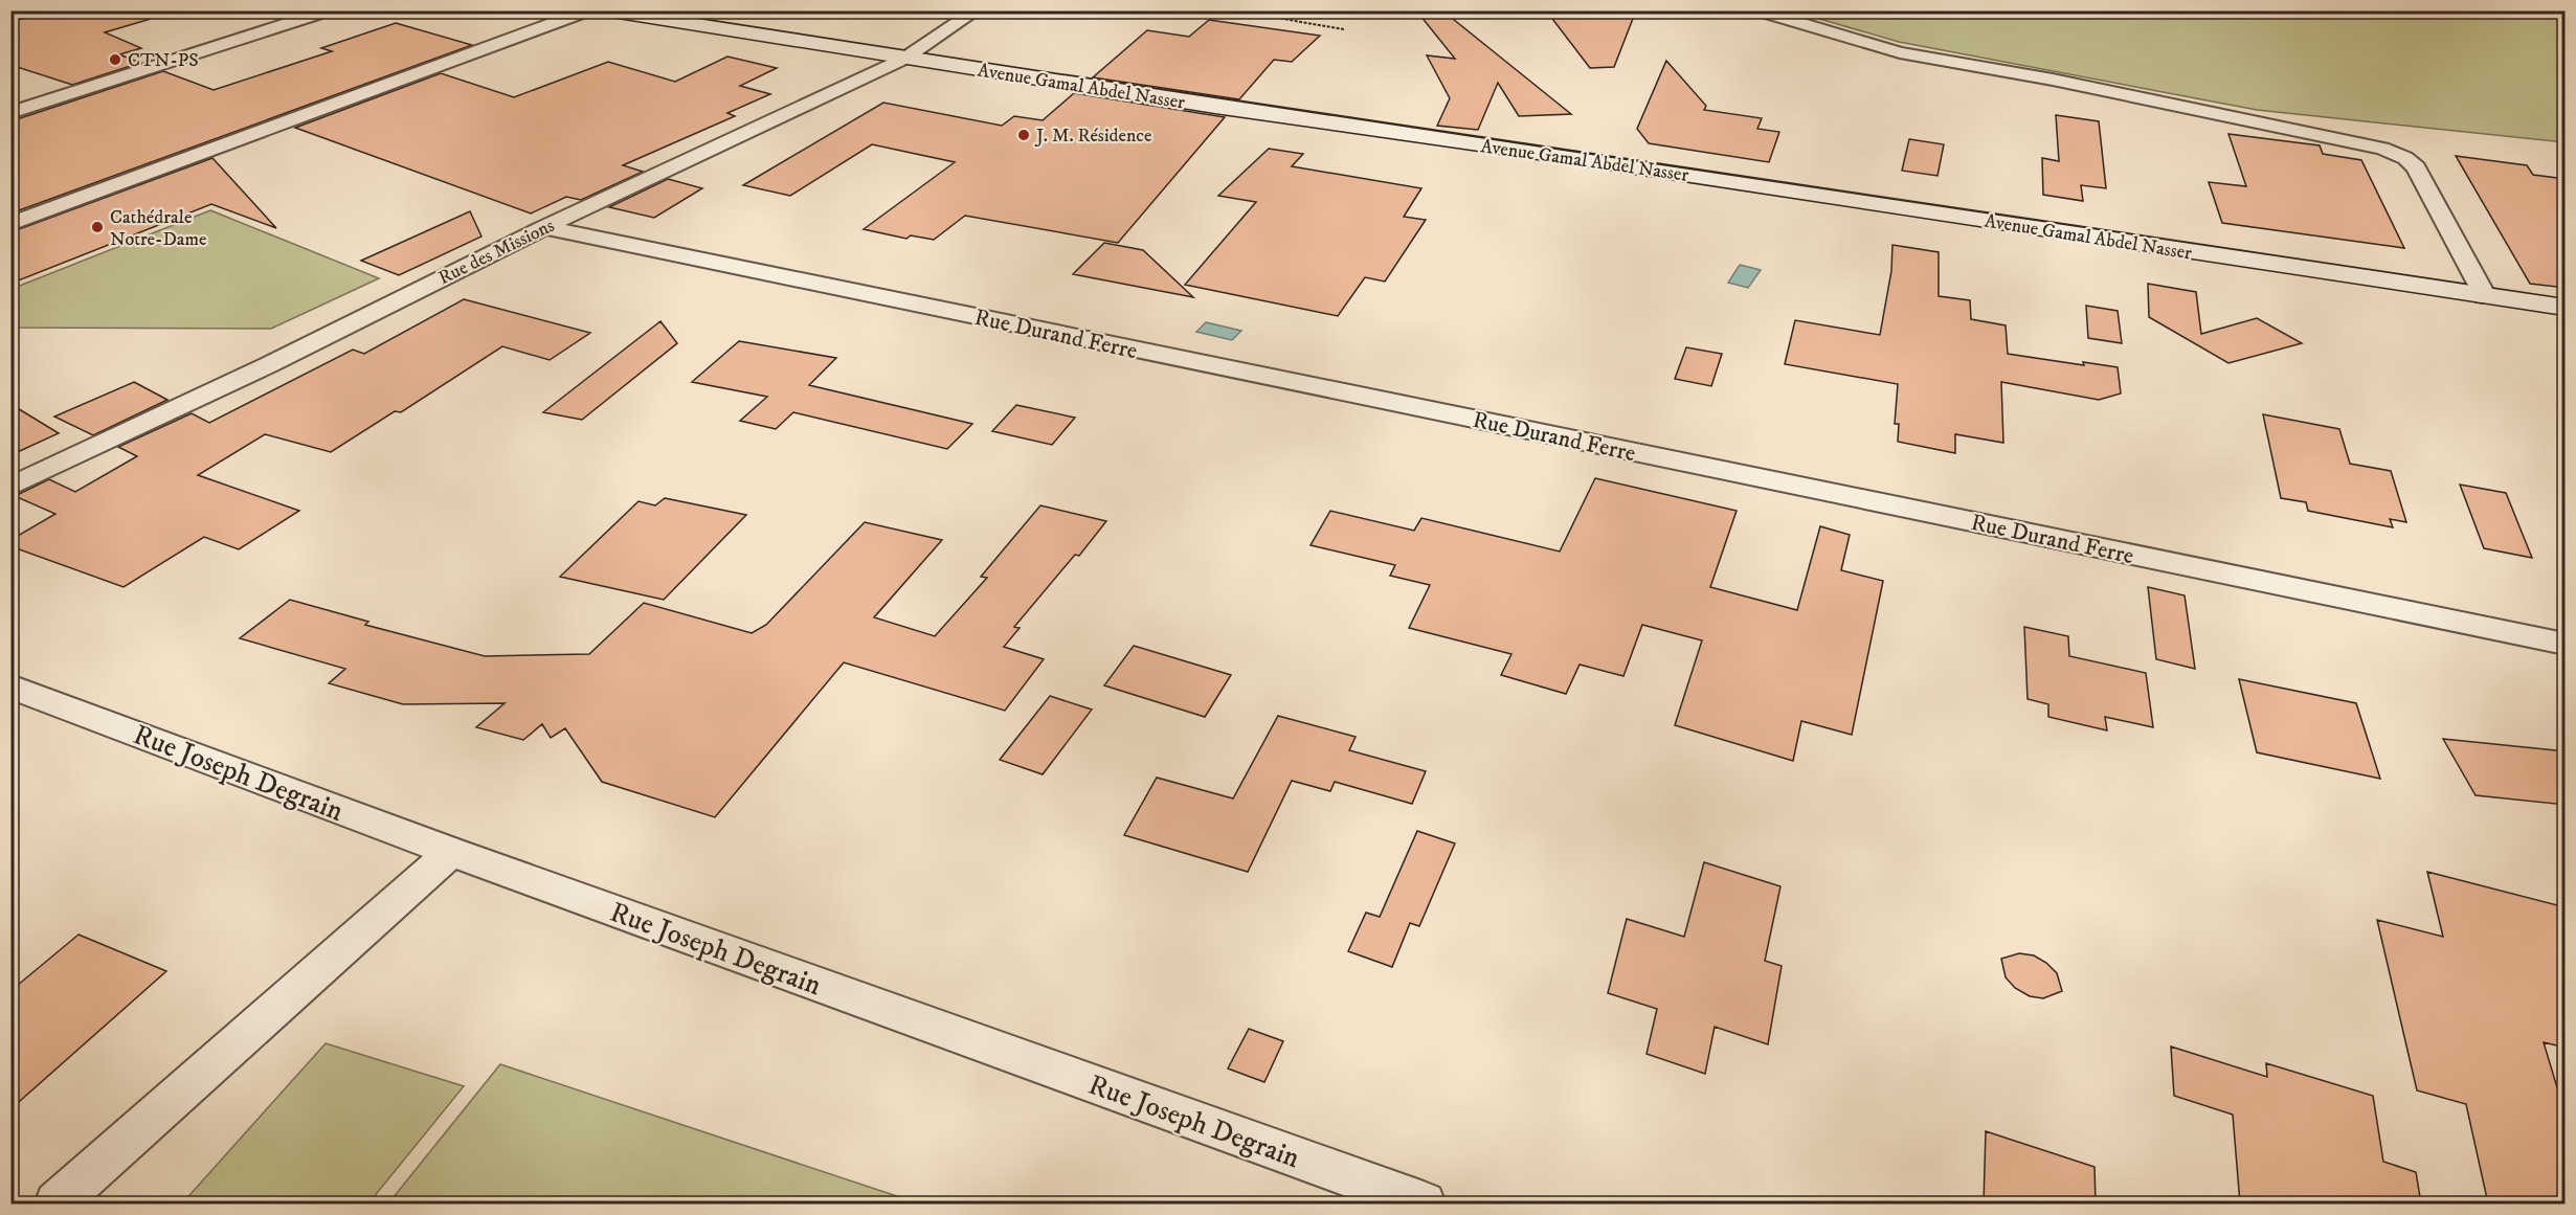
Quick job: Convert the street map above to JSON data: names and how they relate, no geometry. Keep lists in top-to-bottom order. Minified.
{"streets":{"street":["Avenue Gamal Abdel Nasser","Rue des Missions","Rue Durand Ferre","Rue Joseph Degrain"]},"crossings":[["Avenue Gamal Abdel Nasser","Rue des Missions"],["Rue des Missions","Rue Durand Ferre"]],"places":["CTN-PS","J. M. Résidence","Cathédrale Notre-Dame"]}
